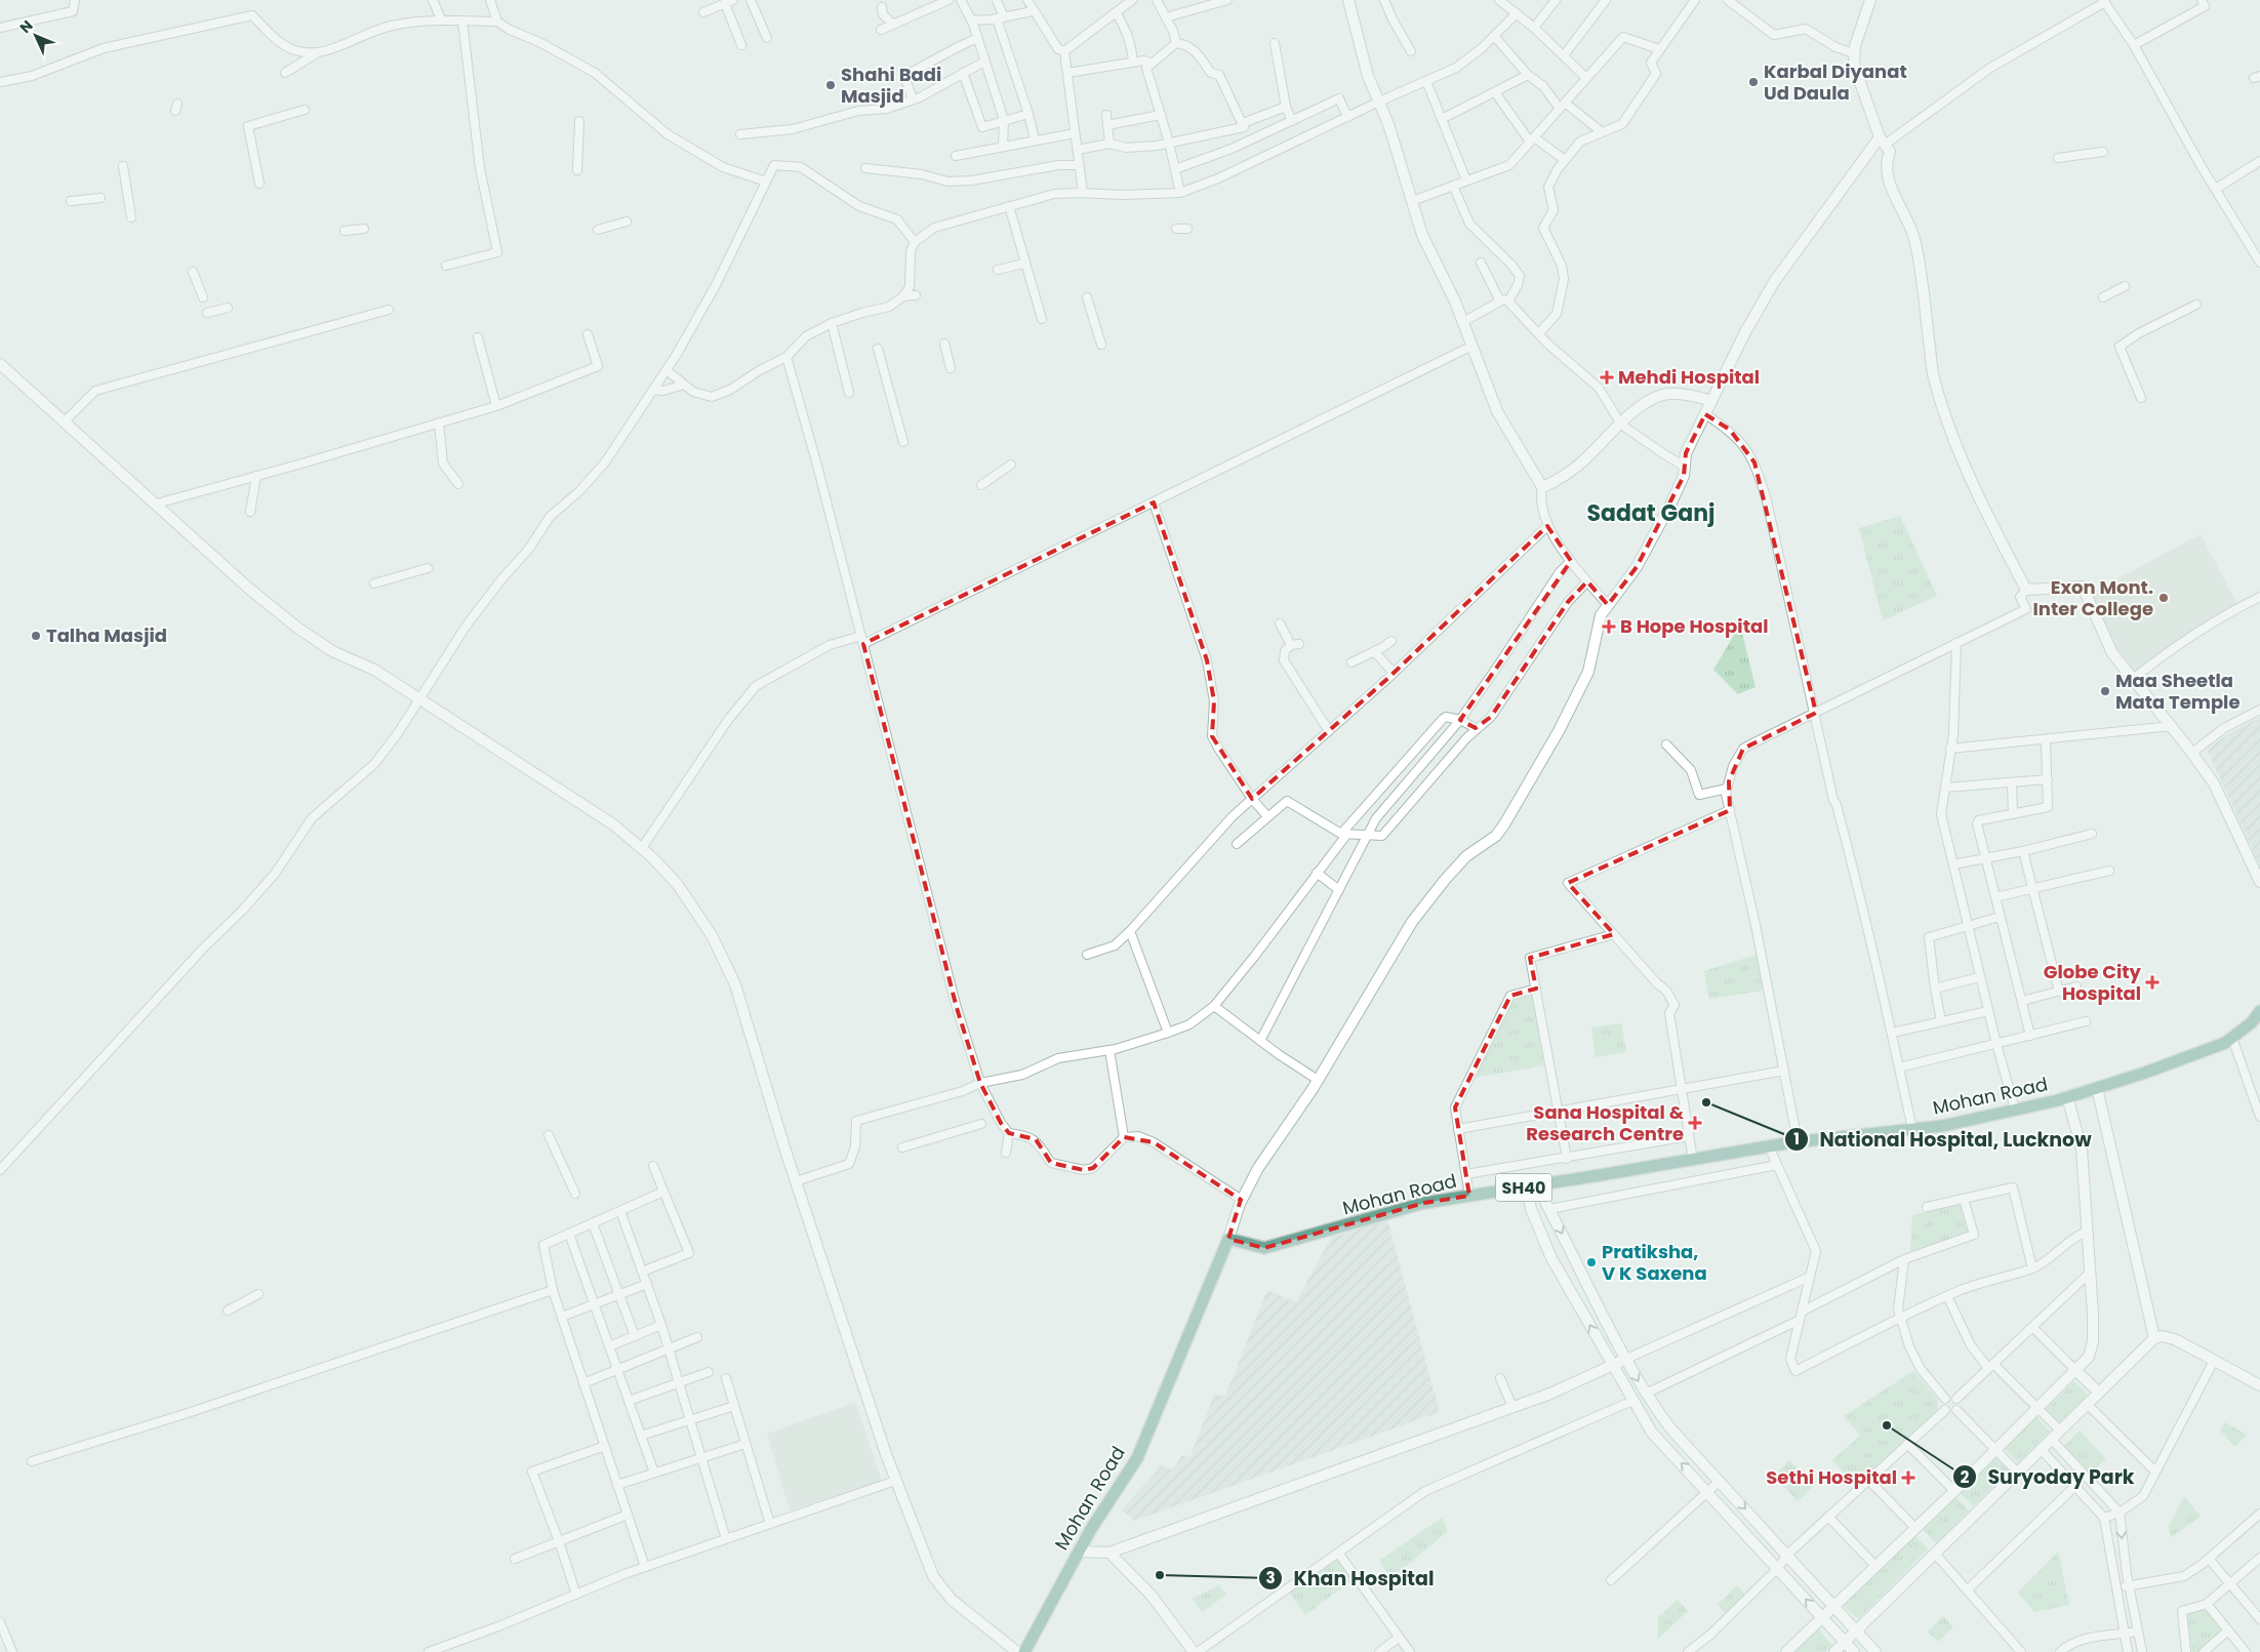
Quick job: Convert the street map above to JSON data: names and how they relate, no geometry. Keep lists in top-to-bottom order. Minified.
{"streets":{"main road":["Mohan Road","SH40"]},"districts":["Sadat Ganj"],"places":{"other":["Karbal Diyanat Ud Daula","Shahi Badi Masjid","Exon Mont. Inter College","Talha Masjid","Maa Sheetla Mata Temple","National Hospital, Lucknow","Pratiksha, V K Saxena","Suryoday Park","Khan Hospital"],"health":["Mehdi Hospital","B Hope Hospital","Globe City Hospital","Sana Hospital & Research Centre","Sethi Hospital"]},"north":"top left"}
